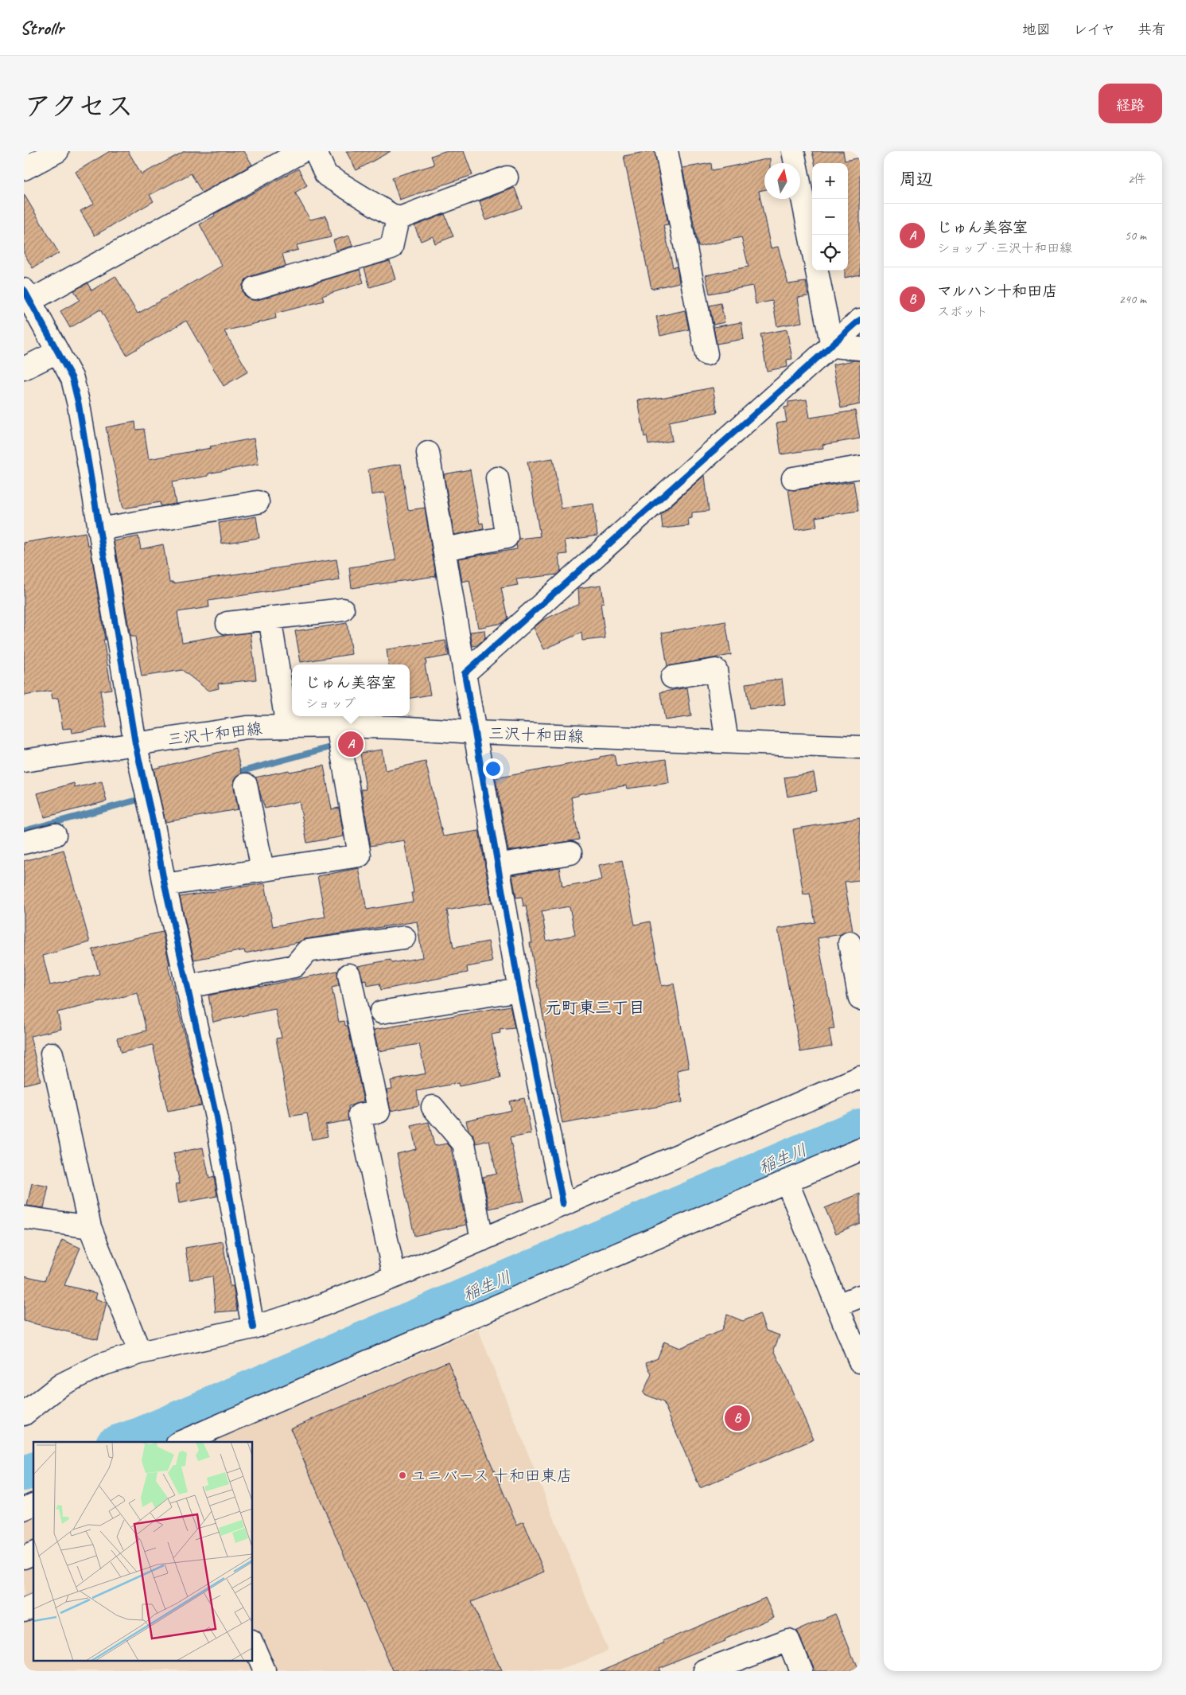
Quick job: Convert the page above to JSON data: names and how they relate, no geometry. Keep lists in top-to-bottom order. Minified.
{"streets":{"street":["三沢十和田線"]},"districts":["元町東三丁目"],"water":["稲生川"],"places":["ユニバース 十和田東店"],"north":"top","page":{"header":"Strollr","nav":["地図","レイヤ","共有"],"title":"アクセス","buttons":"経路","heading":["周辺","2件"],"map_buttons":["+","−"],"list":[{"mark":"A","name":"じゅん美容室","note":"ショップ · 三沢十和田線","value":"50 m"},{"mark":"B","name":"マルハン十和田店","note":"スポット","value":"240 m"}],"popup":["じゅん美容室","ショップ"],"pins":["A","B"]}}
